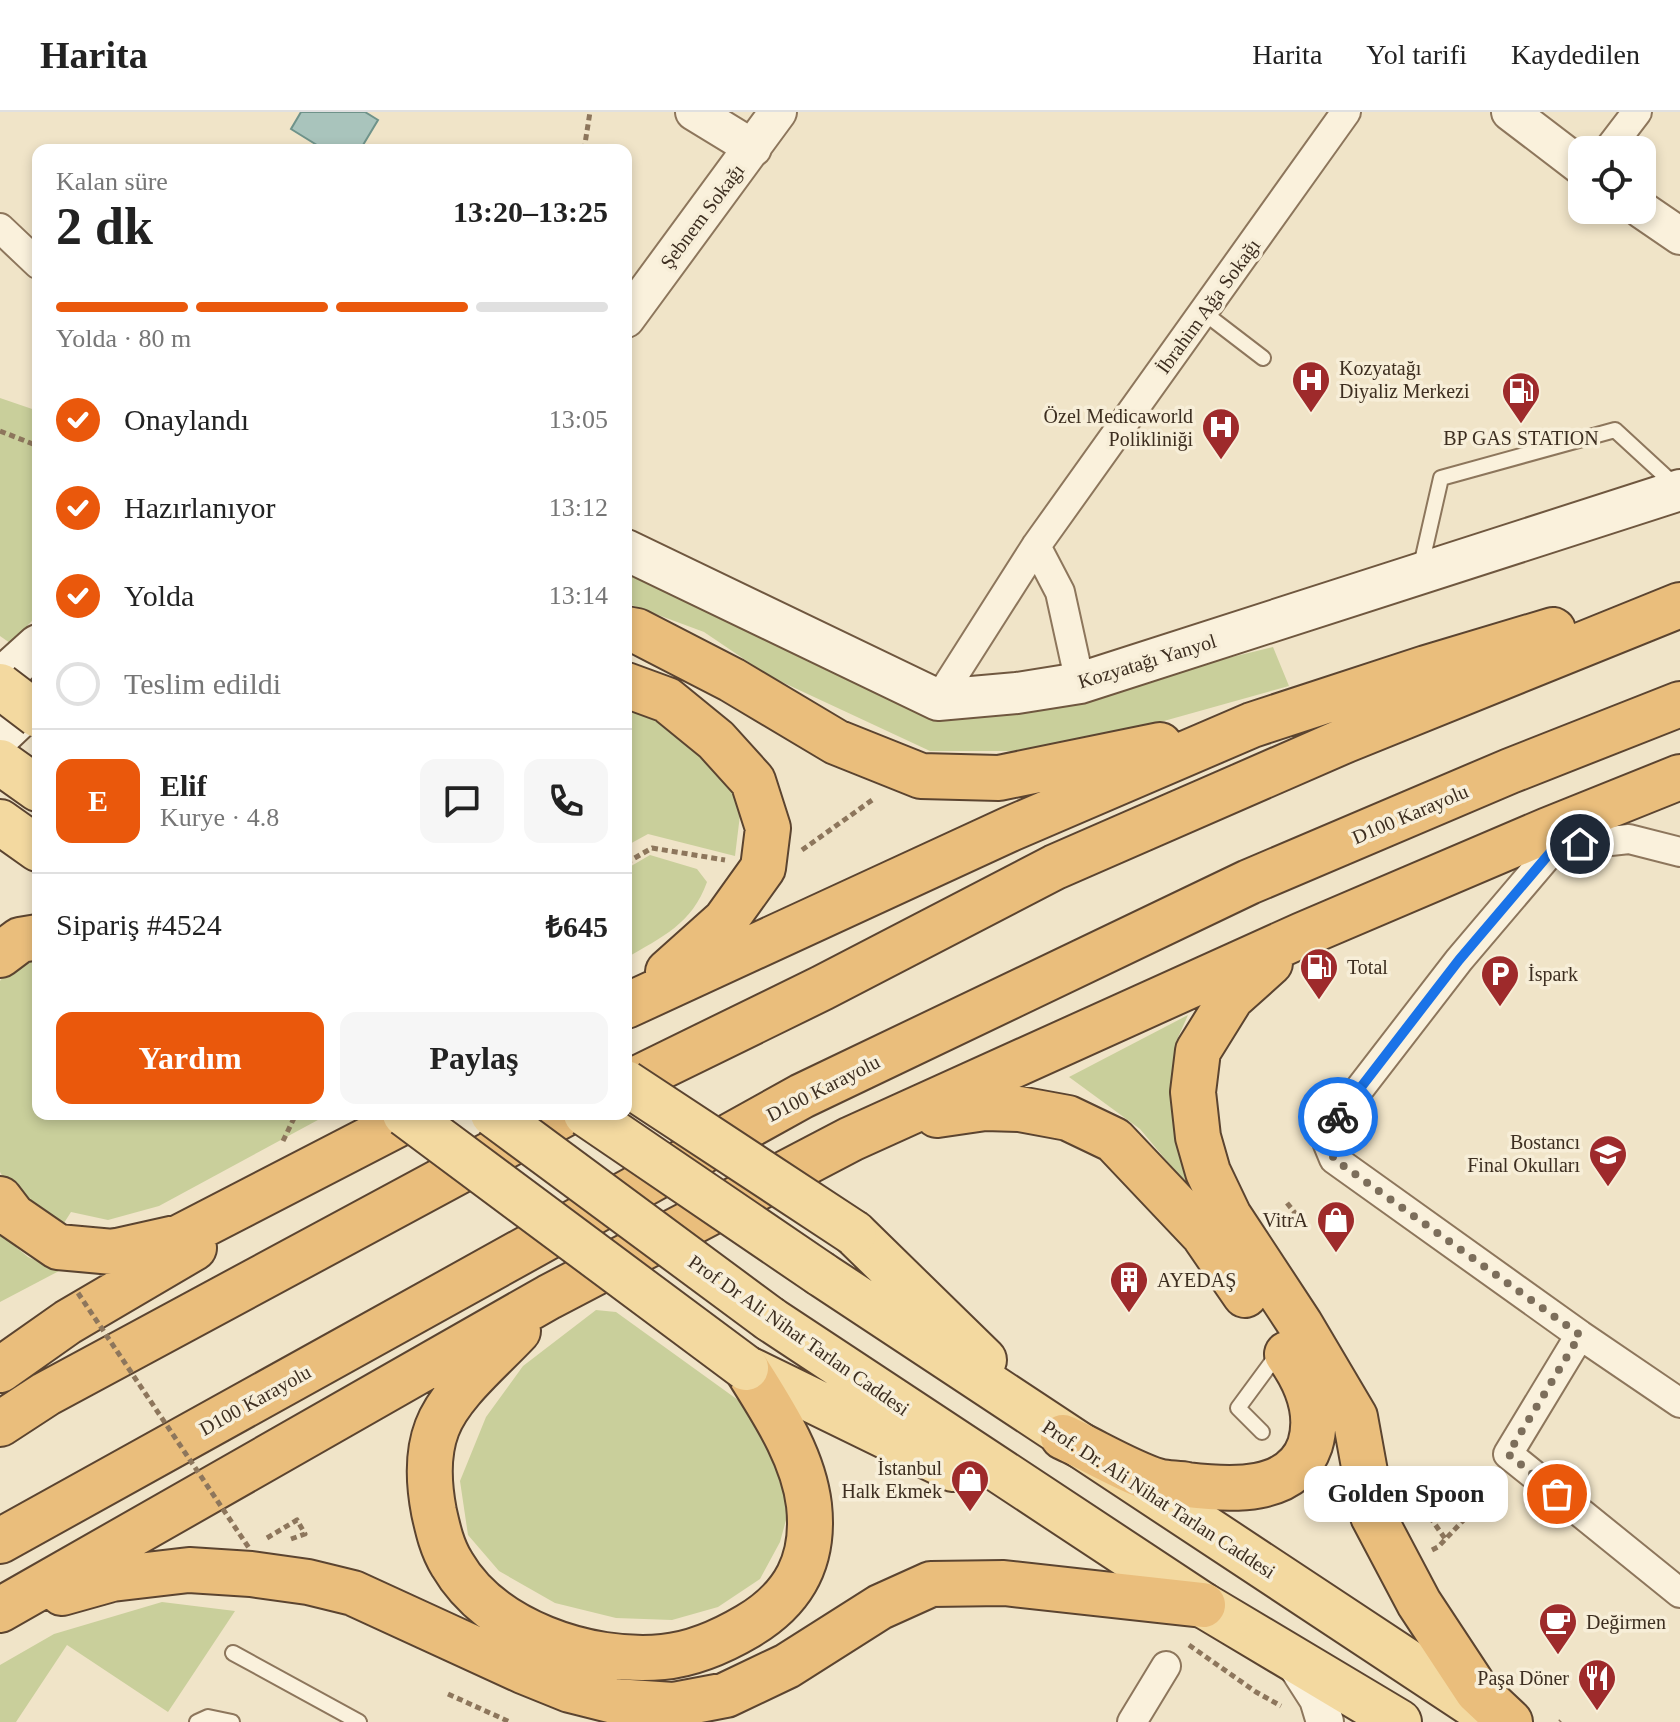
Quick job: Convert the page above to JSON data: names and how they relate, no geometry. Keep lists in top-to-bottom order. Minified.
{"streets":{"highway":["D100 Karayolu"],"main road":["Kozyatağı Yanyol","Prof Dr Ali Nihat Tarlan Caddesi","Prof. Dr. Ali Nihat Tarlan Caddesi"],"street":["Şebnem Sokağı","İbrahim Ağa Sokağı"]},"crossings":[["İbrahim Ağa Sokağı","Kozyatağı Yanyol"]],"places":{"hospital":["Kozyatağı Diyaliz Merkezi","Özel Medicaworld Polikliniği"],"fuel station":["BP GAS STATION","Total"],"parking":["İspark"],"school or university":["Bostancı Final Okulları"],"shop":["VitrA","İstanbul Halk Ekmek"],"building":["AYEDAŞ"],"other":["Golden Spoon"],"cafe":["Değirmen"],"restaurant":["Paşa Döner"]},"page":{"header":"Harita","nav":["Harita","Yol tarifi","Kaydedilen"],"heading":["2 dk","Kalan süre","13:20–13:25"],"panel":["Elif","Kurye · 4.8","Sipariş #4524","₺645"],"bar":"Yolda · 80 m","list":[["Onaylandı","13:05"],["Hazırlanıyor","13:12"],["Yolda","13:14"],"Teslim edildi"],"round":"E","buttons":["Yardım","Paylaş"],"bubble":"Golden Spoon"}}
